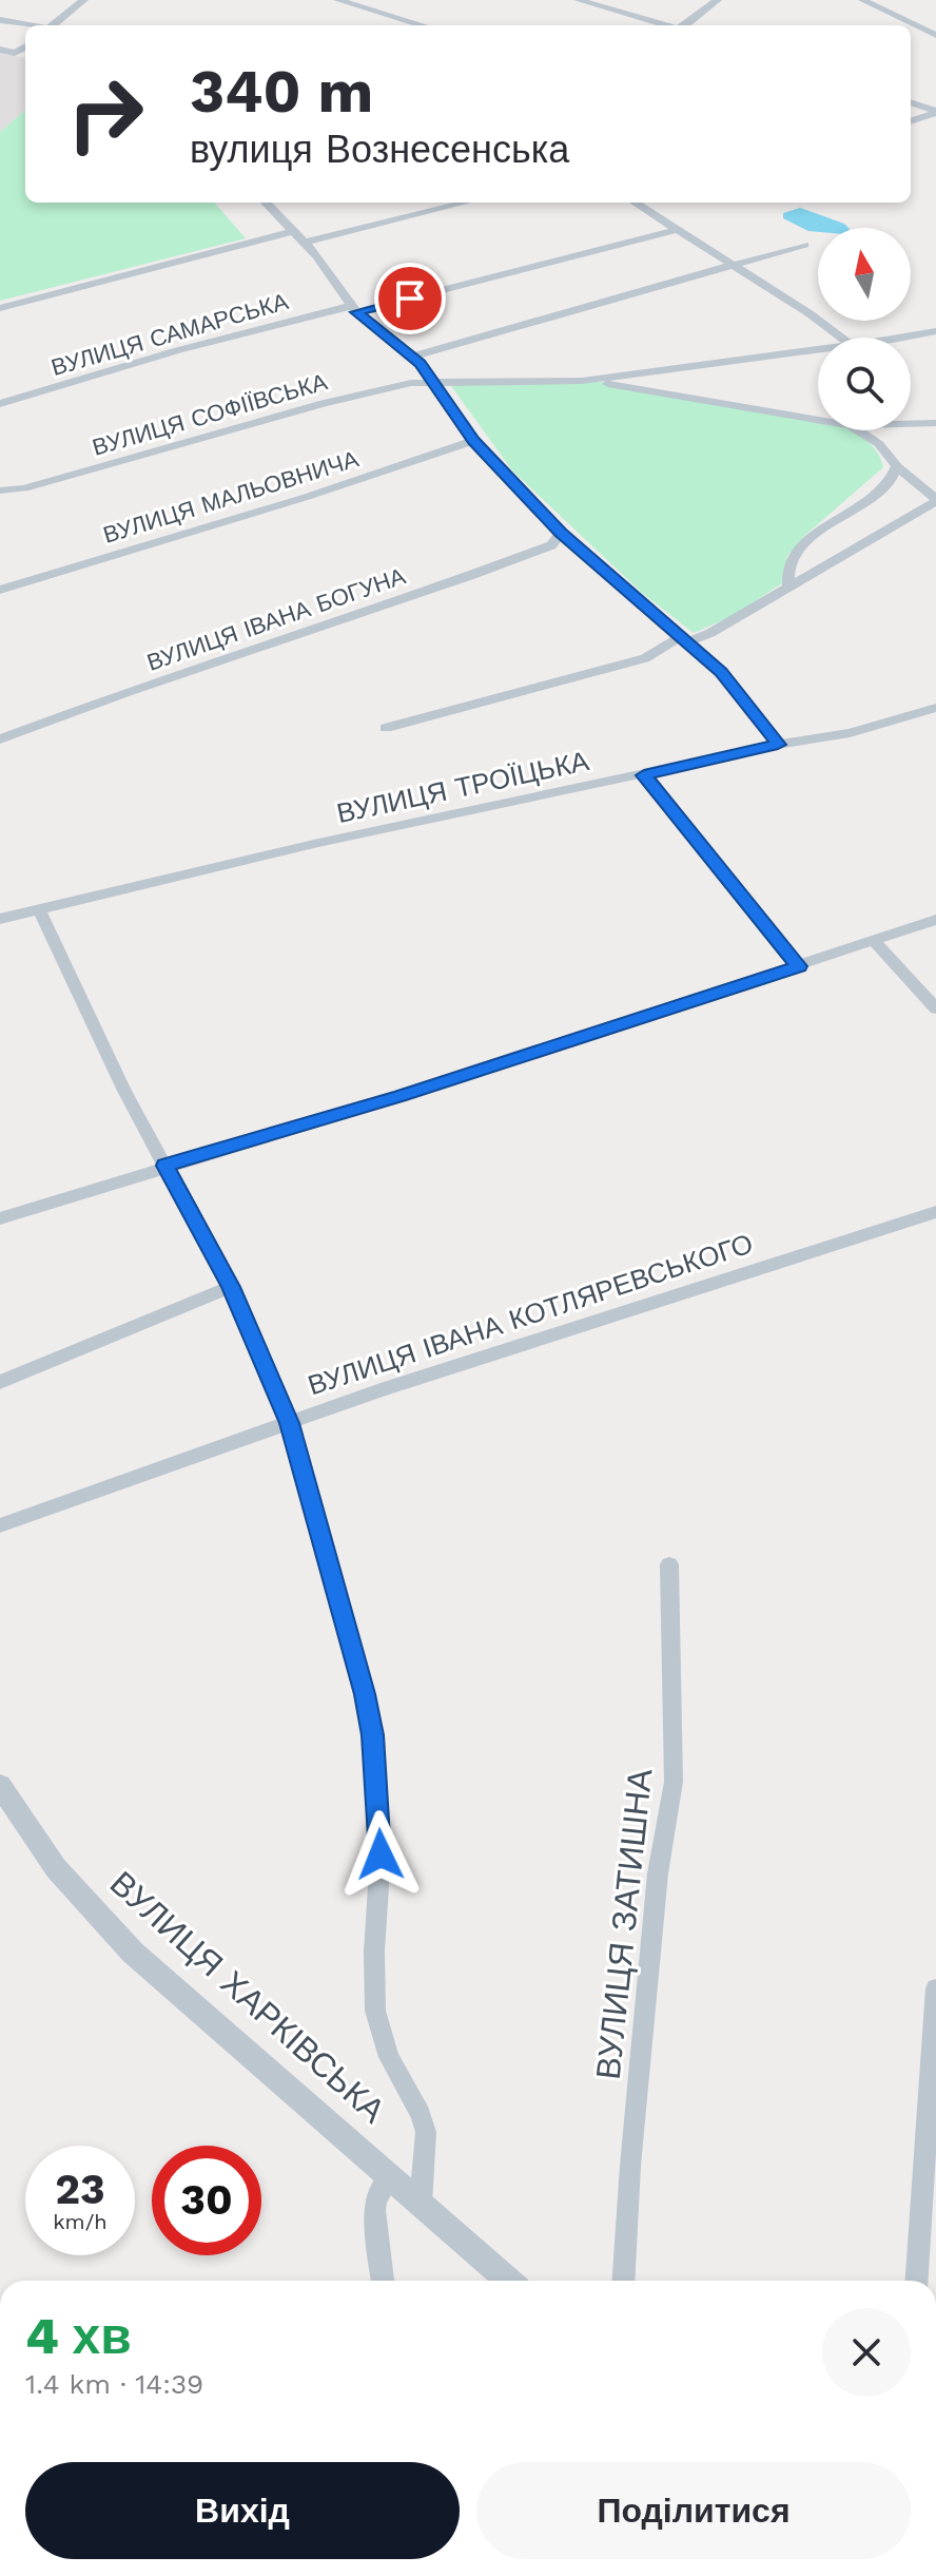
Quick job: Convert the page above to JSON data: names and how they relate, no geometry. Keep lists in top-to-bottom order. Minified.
{"streets":{"street":["ВУЛИЦЯ САМАРСЬКА","ВУЛИЦЯ СОФІЇВСЬКА","ВУЛИЦЯ МАЛЬОВНИЧА","ВУЛИЦЯ ІВАНА БОГУНА","ВУЛИЦЯ ТРОЇЦЬКА","ВУЛИЦЯ ІВАНА КОТЛЯРЕВСЬКОГО","ВУЛИЦЯ ЗАТИШНА","ВУЛИЦЯ ХАРКІВСЬКА"]},"north":"top","page":{"turn":["340 m","вулиця Вознесенська"],"speed":"23 km/h","limit":"30","heading":["4 хв","1.4 km · 14:39"],"buttons":["Вихід","Поділитися"]}}
